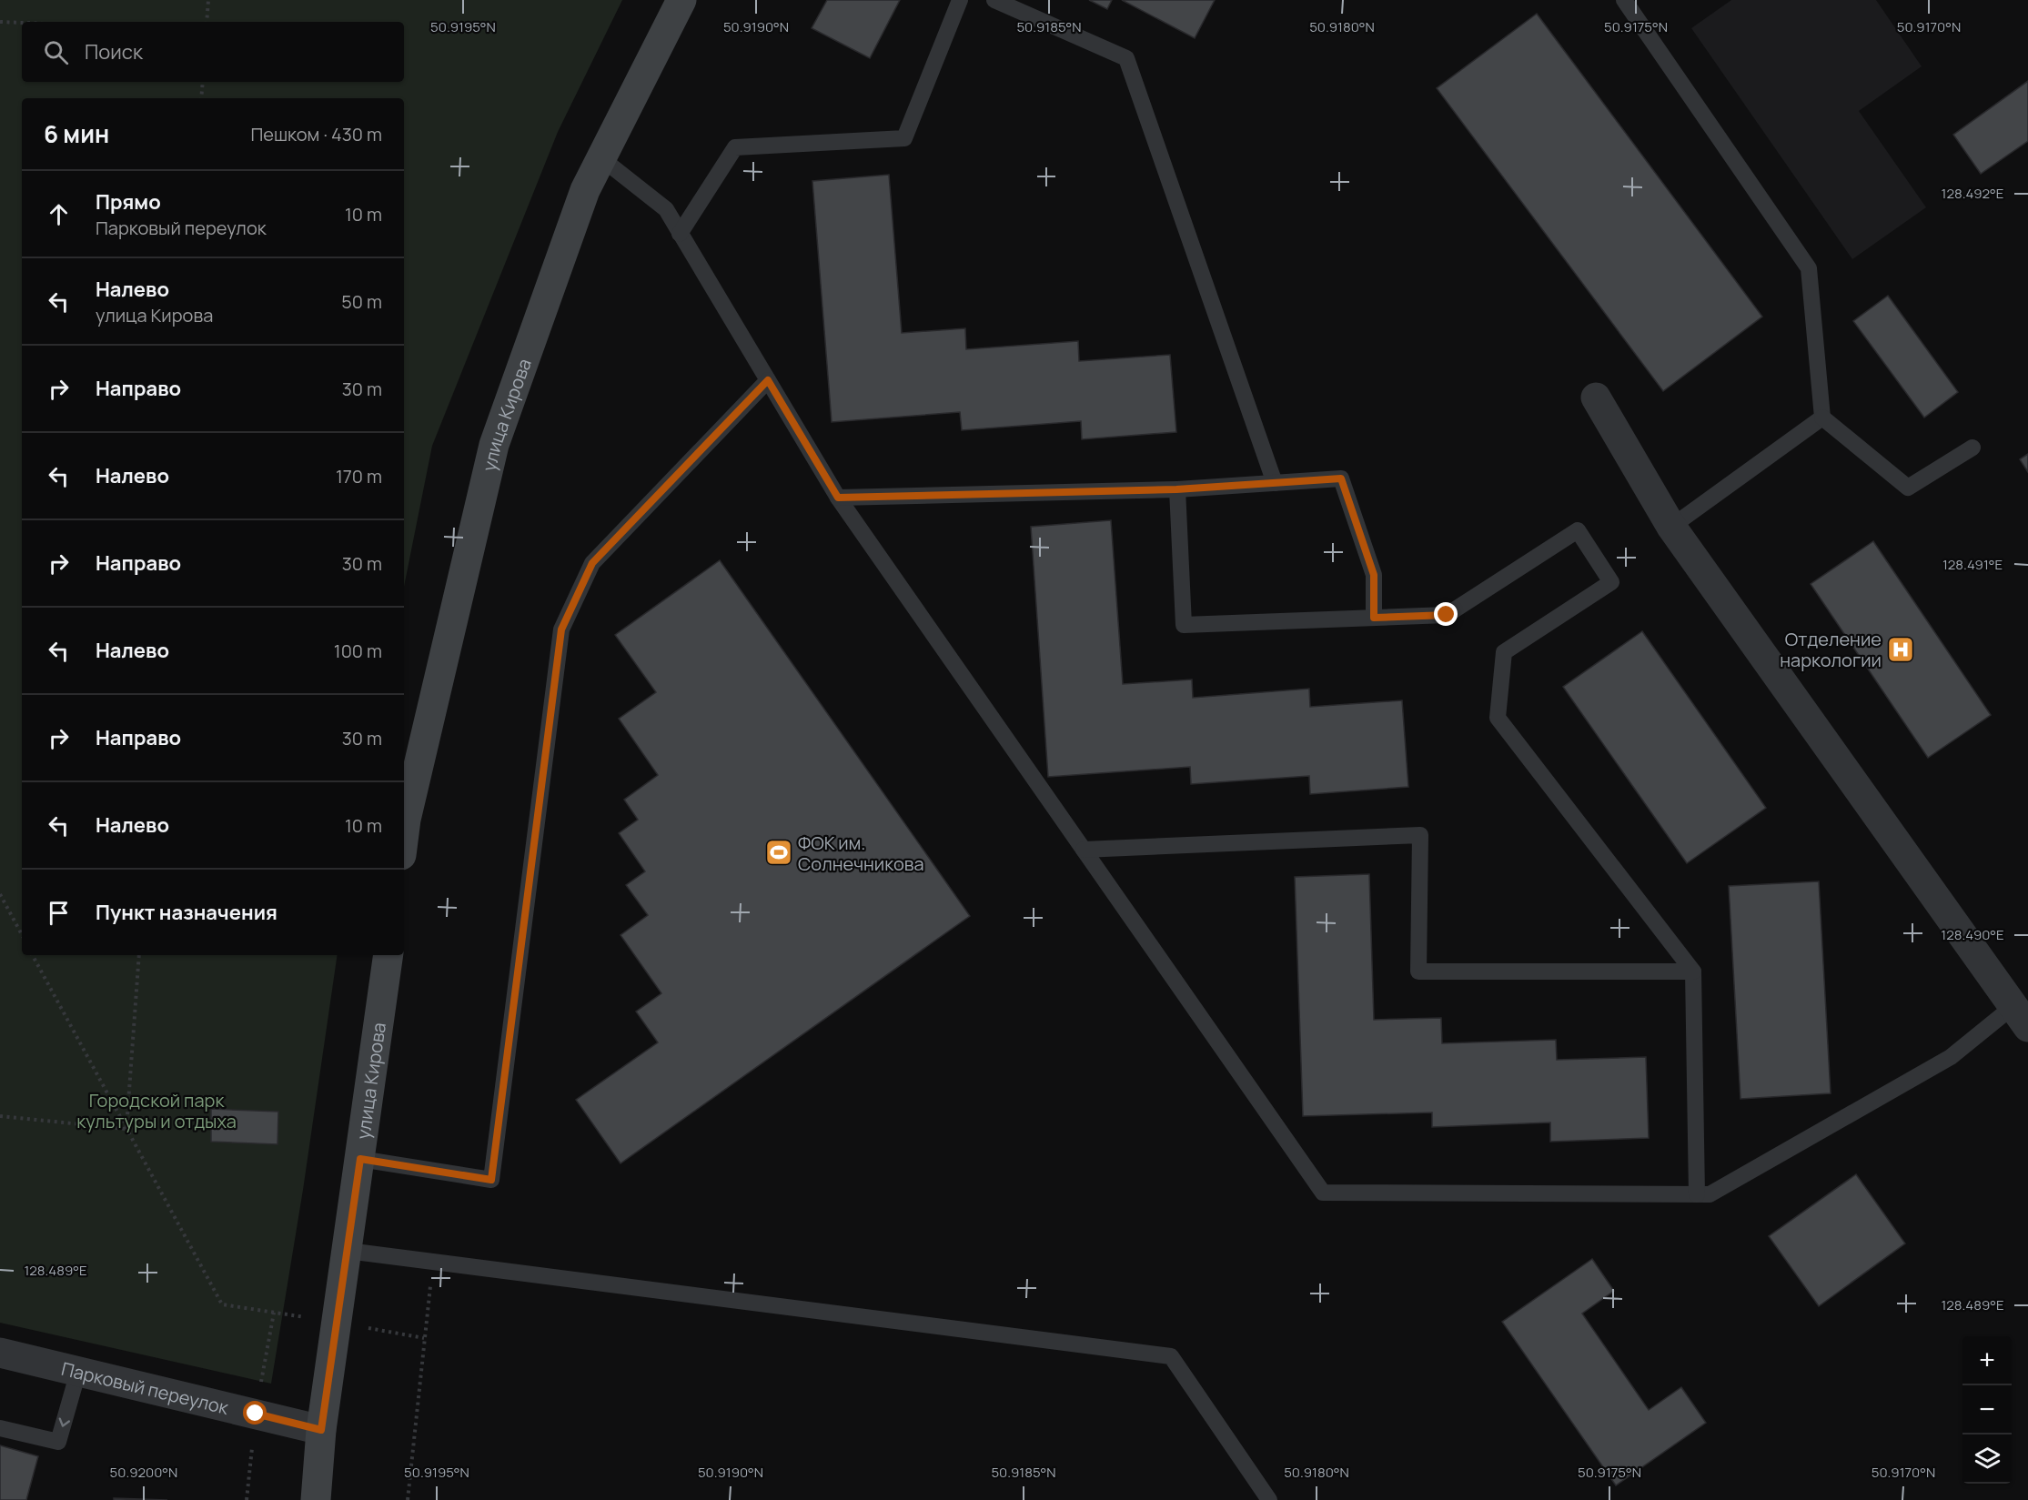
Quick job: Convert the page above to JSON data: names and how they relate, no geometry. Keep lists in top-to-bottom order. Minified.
{"streets":{"main road":["улица Кирова"],"street":["Парковый переулок"]},"crossings":[["улица Кирова","Парковый переулок"]],"parks":["Городской парк культуры и отдыха"],"places":{"hospital":["Отделение наркологии"],"sports":["ФОК им. Солнечникова"]},"page":{"search":"Поиск","heading":["6 мин","Пешком · 430 m"],"list":[["Прямо","Парковый переулок","10 m"],["Налево","улица Кирова","50 m"],["Направо","30 m"],["Налево","170 m"],["Направо","30 m"],["Налево","100 m"],["Направо","30 m"],["Налево","10 m"],"Пункт назначения"],"map_buttons":["+","−"]},"coordinates":["50.9195°N","50.9190°N","50.9185°N","50.9180°N","50.9175°N","50.9170°N","128.492°E","128.491°E","128.490°E","128.489°E","50.9200°N"]}
